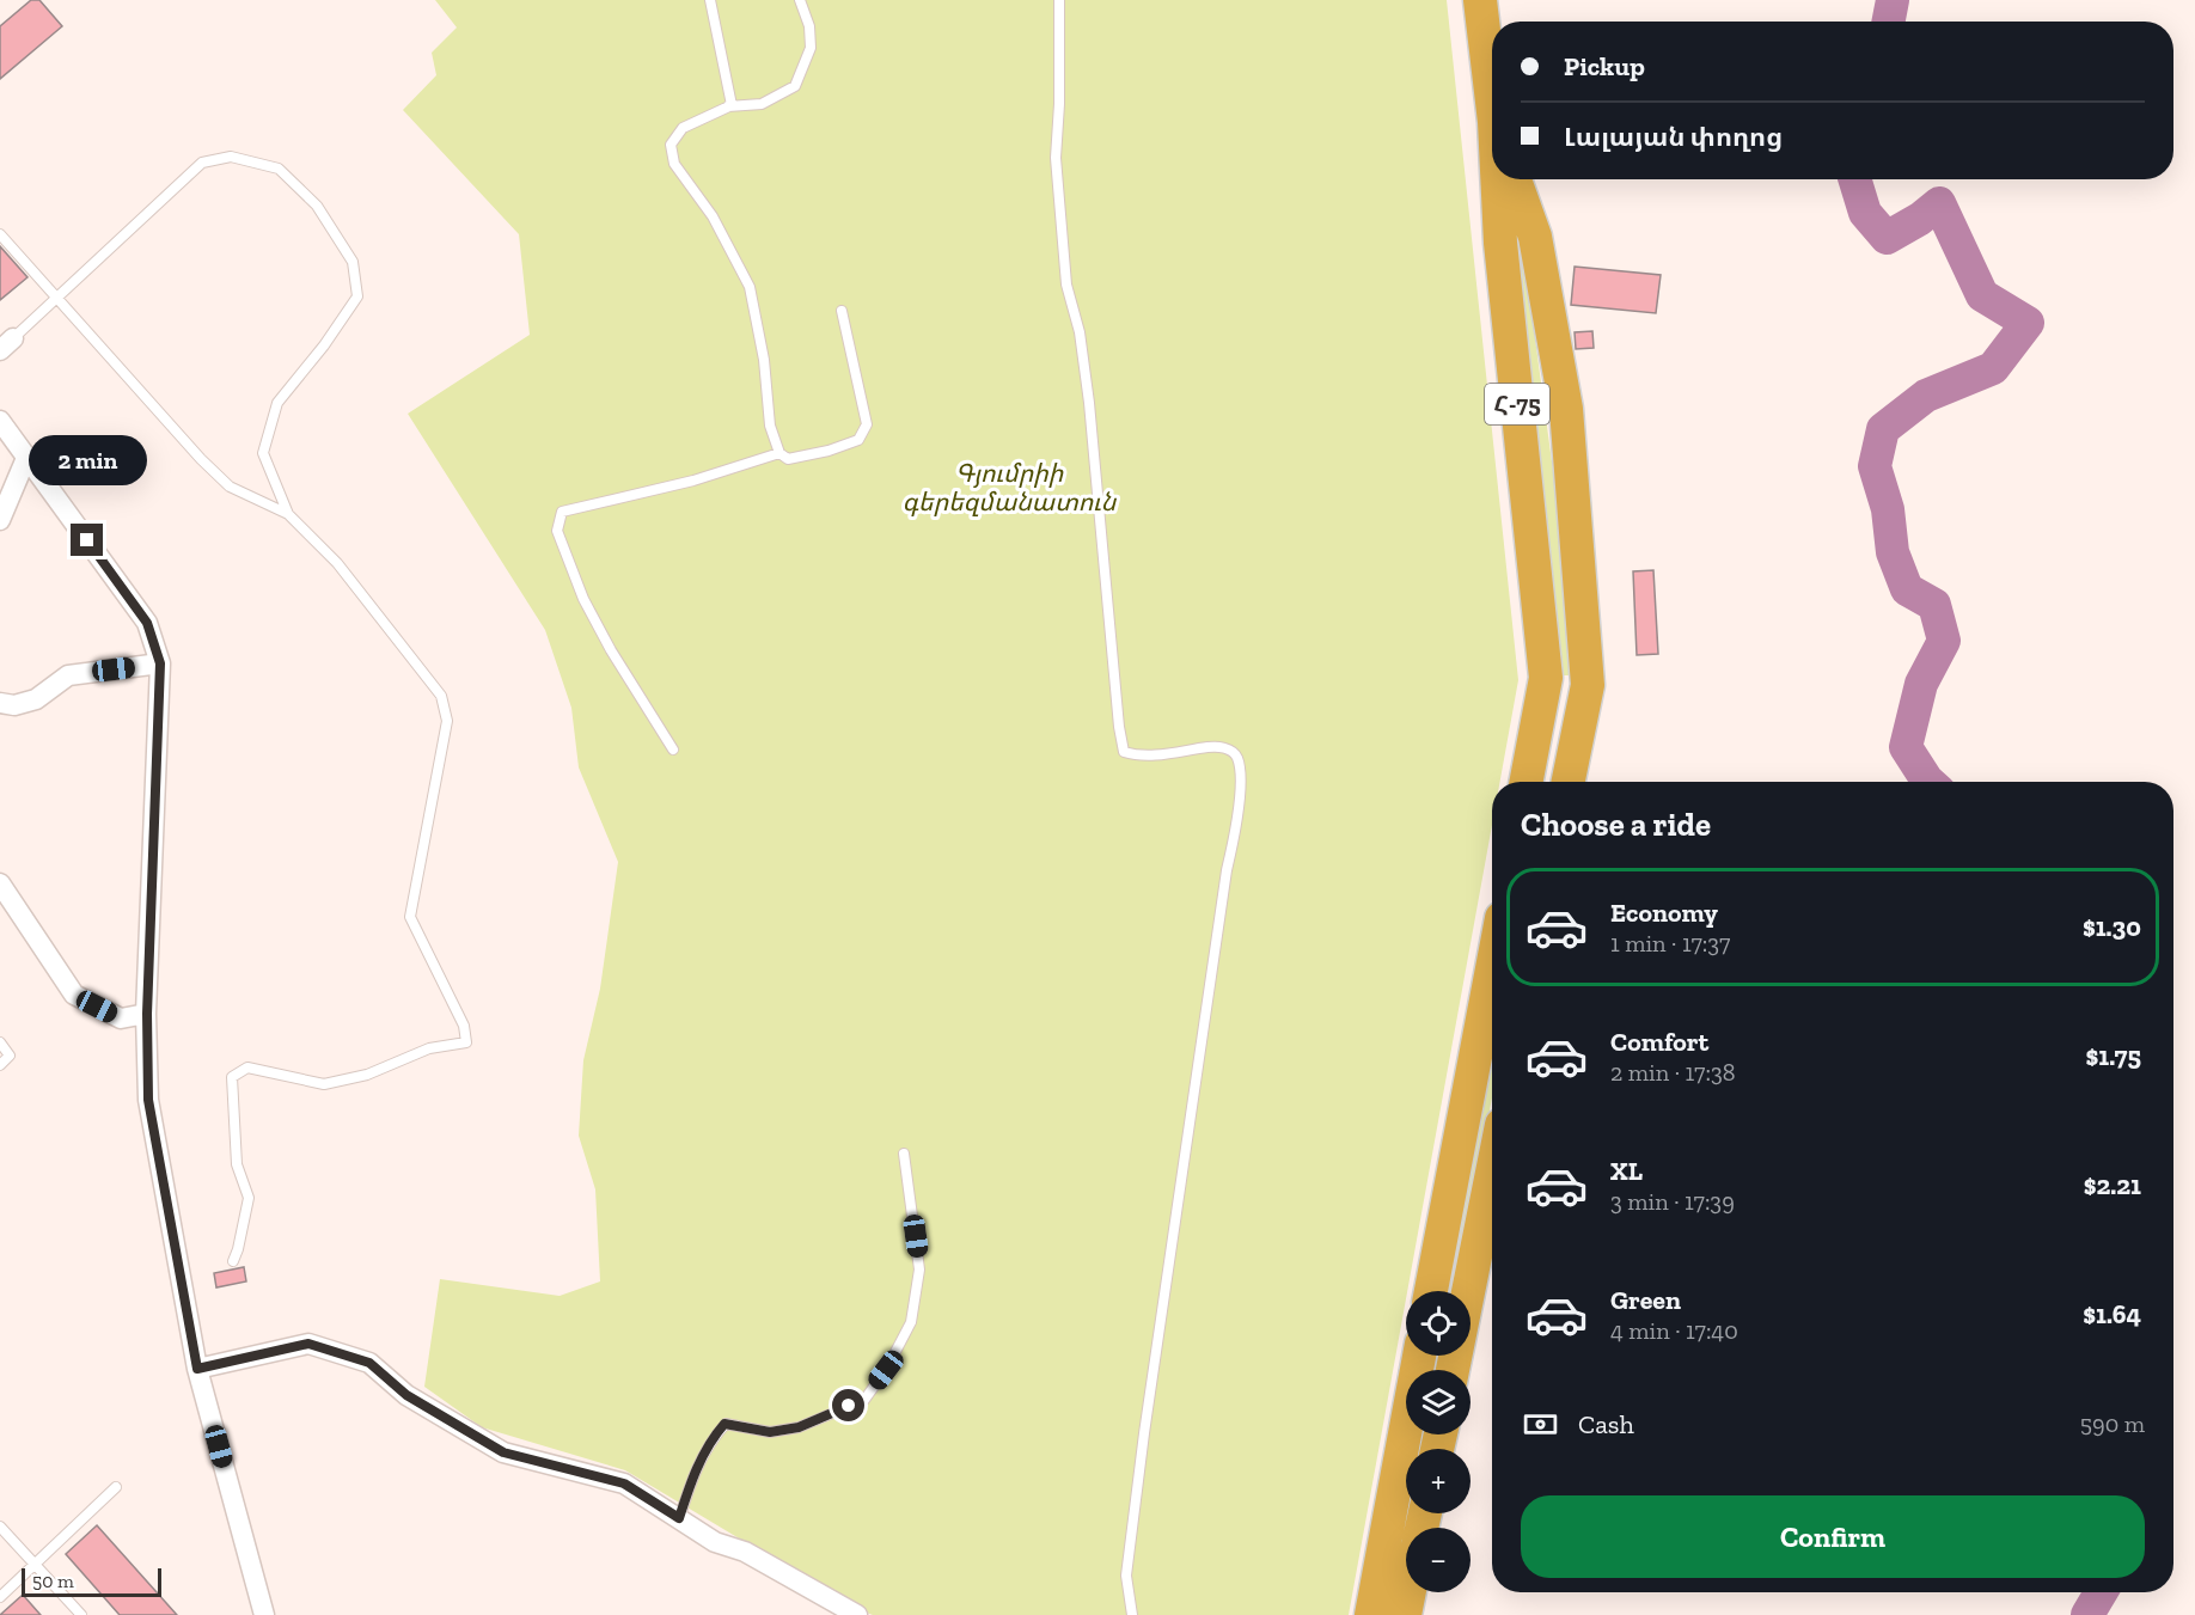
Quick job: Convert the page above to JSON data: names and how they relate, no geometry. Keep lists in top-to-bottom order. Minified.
{"streets":{"highway":["Հ-75"]},"parks":["Գյումրիի գերեզմանատուն"],"scale_bar":"50 m","page":{"banner":["Pickup","Լալայան փողոց"],"bubble":"2 min","heading":"Choose a ride","list":[{"name":"Economy","note":"1 min · 17:37","value":"$1.30"},{"name":"Comfort","note":"2 min · 17:38","value":"$1.75"},{"name":"XL","note":"3 min · 17:39","value":"$2.21"},{"name":"Green","note":"4 min · 17:40","value":"$1.64"}],"map_buttons":["+","−"],"pay":["Cash","590 m"],"buttons":"Confirm","scale":"50 m"}}
